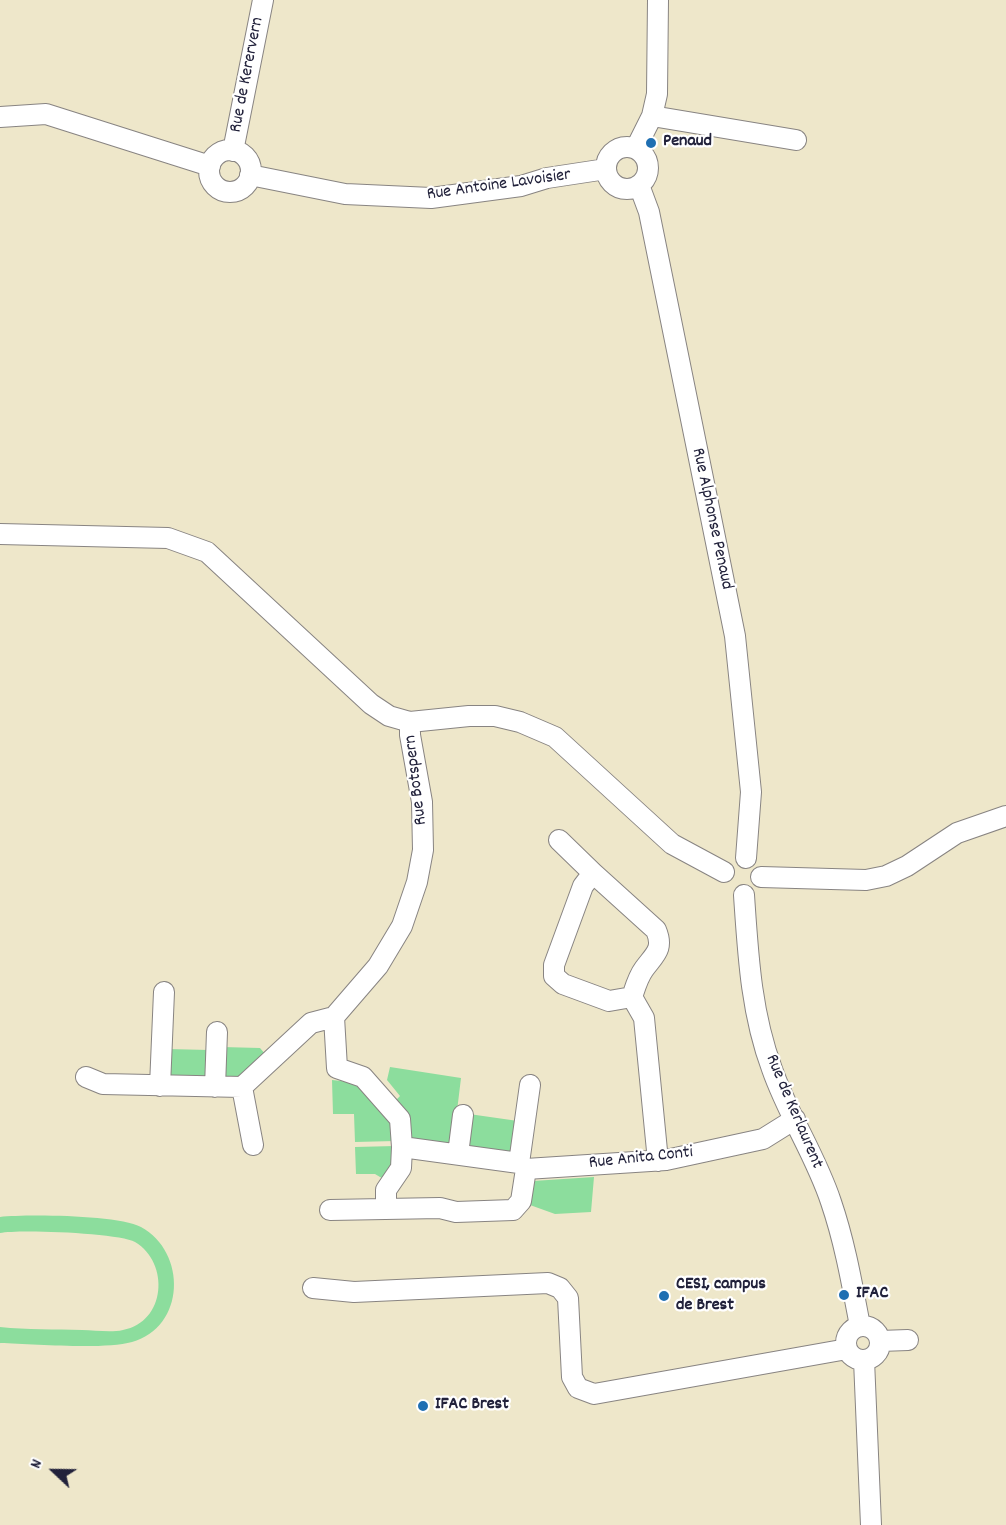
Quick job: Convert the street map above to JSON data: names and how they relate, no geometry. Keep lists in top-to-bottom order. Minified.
{"streets":{"street":["Rue de Kerervern","Rue Antoine Lavoisier","Rue Alphonse Penaud","Rue Botspern","Rue de Kerlaurent","Rue Anita Conti"]},"crossings":[["Rue de Kerervern","Rue Antoine Lavoisier"],["Rue Antoine Lavoisier","Rue Alphonse Penaud"],["Rue Alphonse Penaud","Rue de Kerlaurent"],["Rue de Kerlaurent","Rue Anita Conti"]],"places":["Penaud","IFAC","CESI, campus de Brest","IFAC Brest"],"north":"left"}
